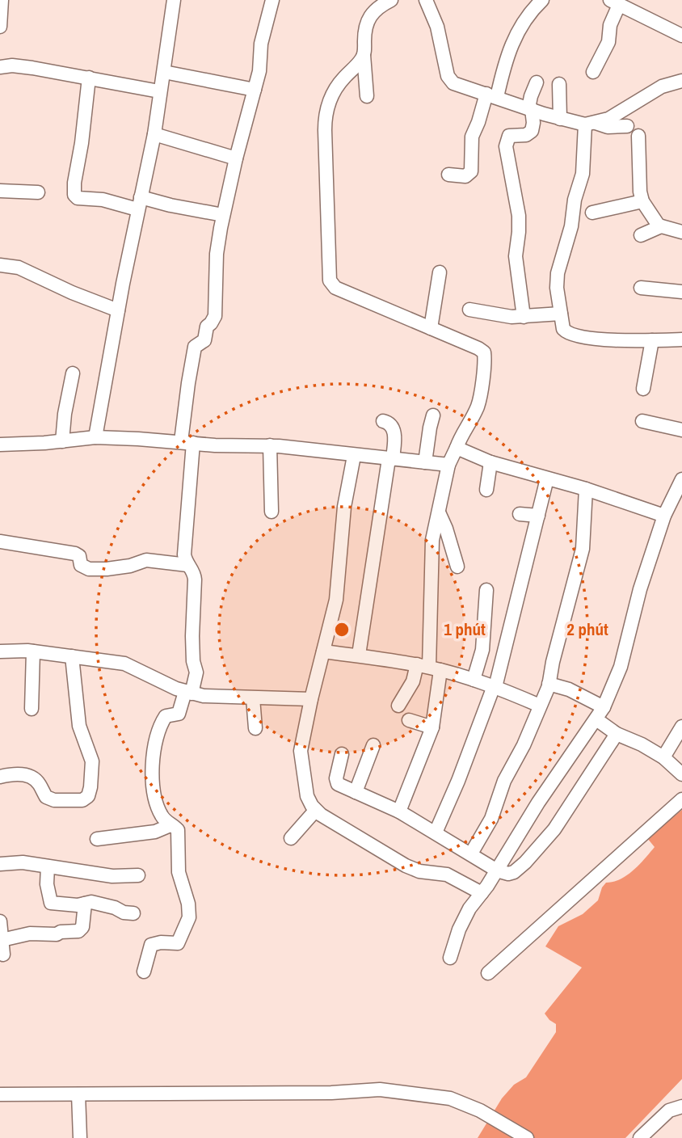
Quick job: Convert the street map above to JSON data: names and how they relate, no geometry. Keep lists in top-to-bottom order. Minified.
{"rings":["1 phút","2 phút"]}
